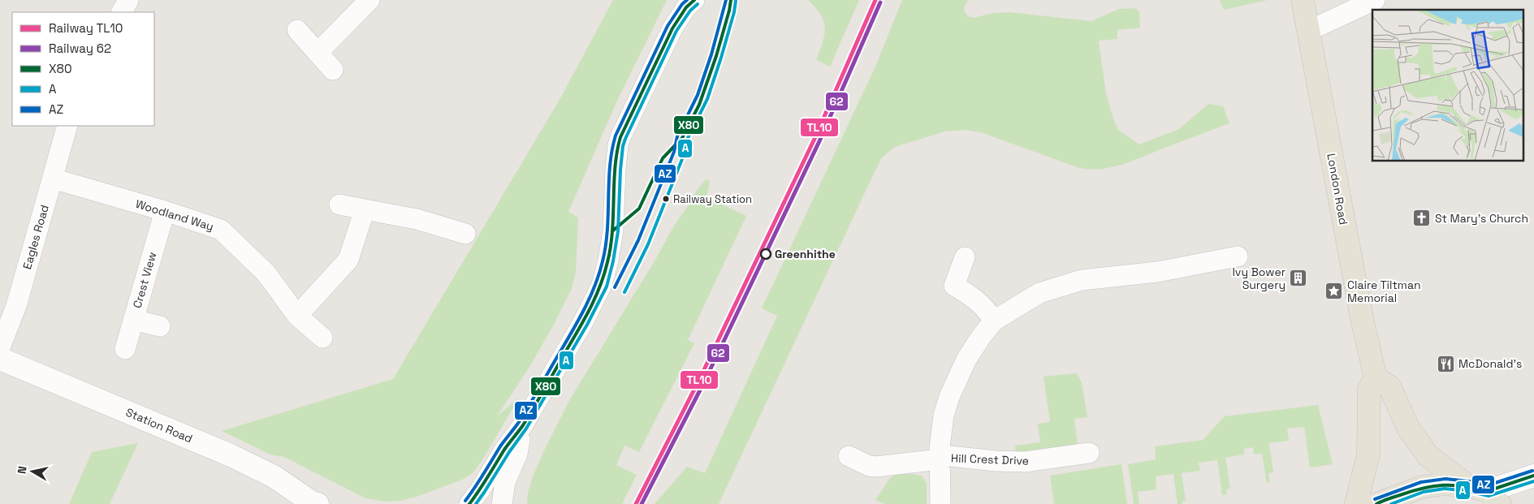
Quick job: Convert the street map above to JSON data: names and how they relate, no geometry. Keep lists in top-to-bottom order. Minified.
{"streets":{"main road":["London Road","Station Road"],"street":["Woodland Way","Eagles Road","Crest View","Hill Crest Drive"]},"crossings":[["Woodland Way","Eagles Road"],["Woodland Way","Crest View"]],"places":{"other":["Railway Station","Greenhithe"],"church":["St Mary's Church"],"building":["Ivy Bower Surgery"],"place":["Claire Tiltman Memorial"],"restaurant":["McDonald's"]},"lines":["rail line TL10","transit line X80","transit line AZ","transit line A","rail line 62"],"legend":["Railway TL10","Railway 62","X80","A","AZ"],"north":"left"}
